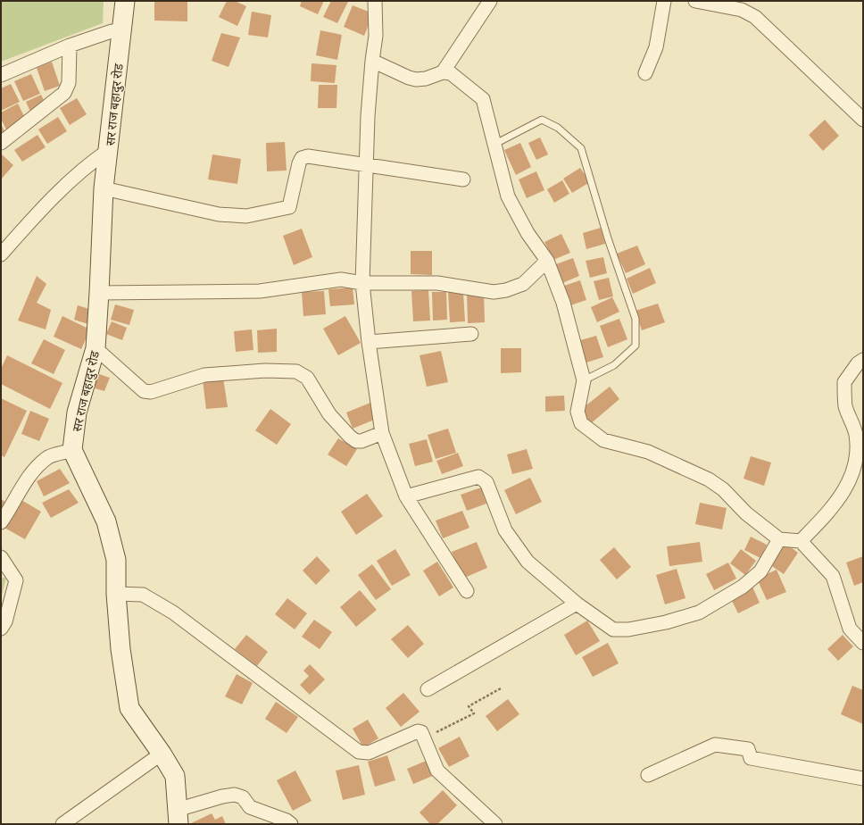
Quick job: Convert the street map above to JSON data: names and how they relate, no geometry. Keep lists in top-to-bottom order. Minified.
{"streets":{"street":["सर राज बहादुर रोड"]}}
